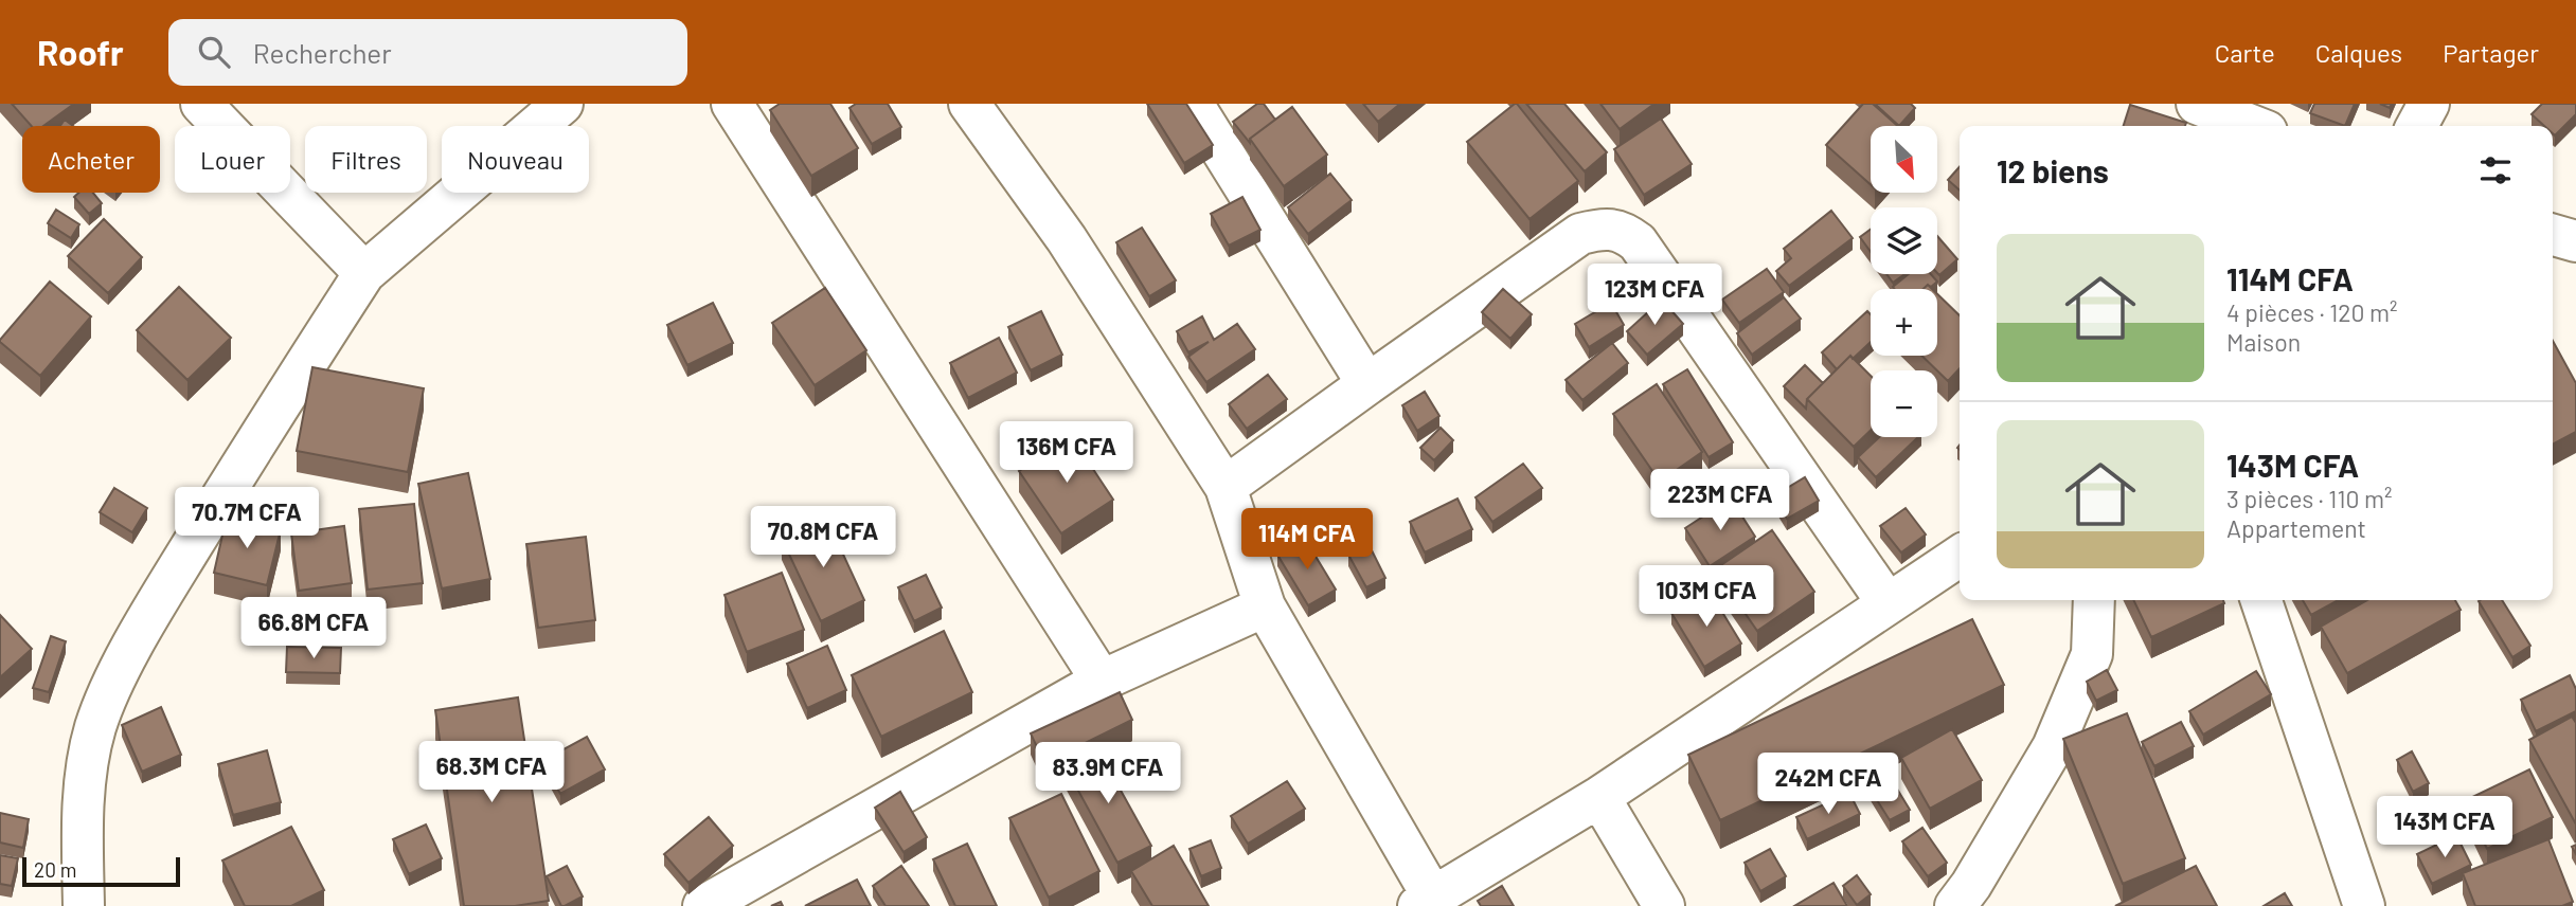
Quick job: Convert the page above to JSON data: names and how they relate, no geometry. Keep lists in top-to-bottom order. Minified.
{"scale_bar":"20 m","north":"bottom right","page":{"header":"Roofr","search":"Rechercher","nav":["Carte","Calques","Partager"],"map_buttons":["+","−"],"chip":["Acheter","Louer","Filtres","Nouveau"],"heading":"12 biens","list":[{"name":"114M CFA","note":"4 pièces · 120 m² · Maison"},{"name":"143M CFA","note":"3 pièces · 110 m² · Appartement"}],"price":["123M CFA","136M CFA","223M CFA","70.7M CFA","70.8M CFA","114M CFA","103M CFA","66.8M CFA","68.3M CFA","83.9M CFA","242M CFA","143M CFA"],"scale":"20 m"}}
